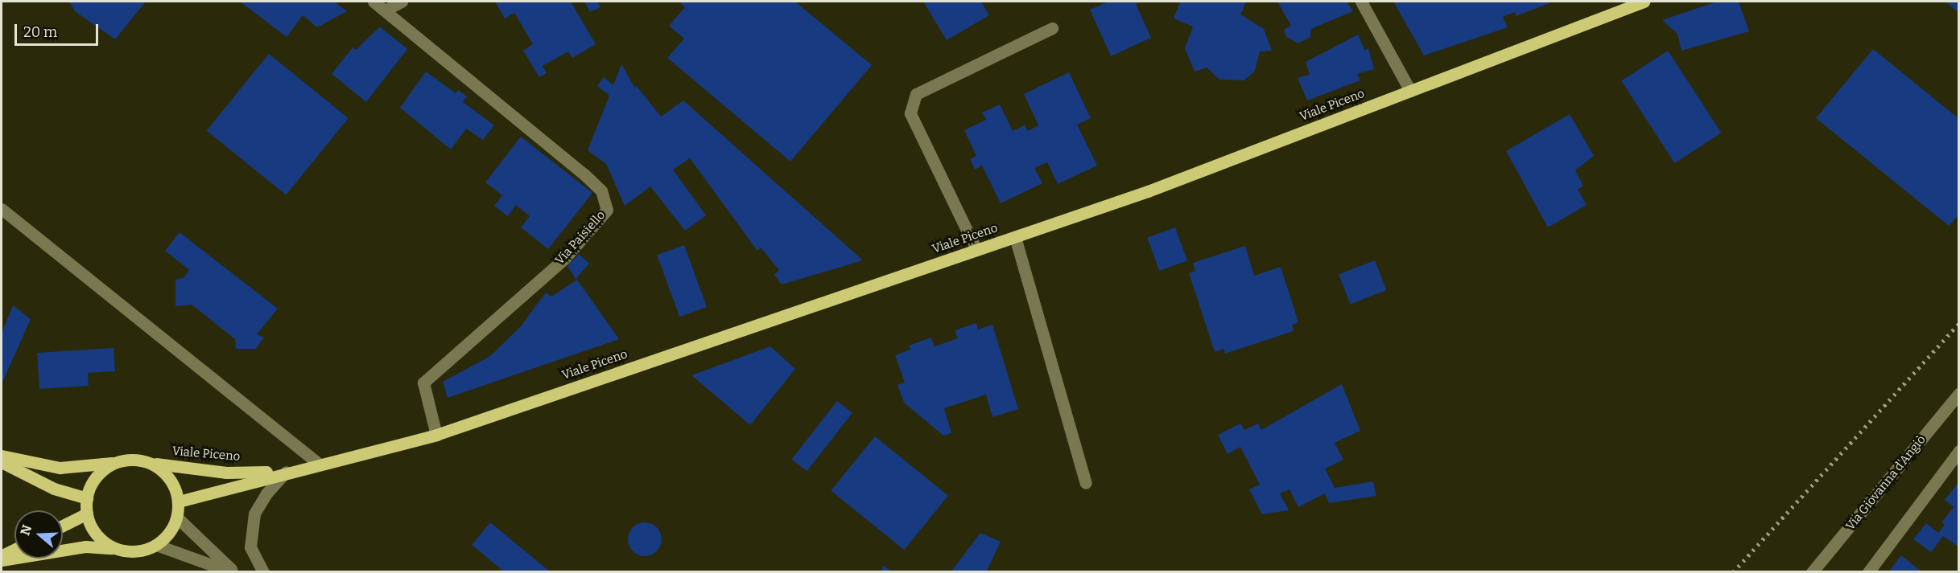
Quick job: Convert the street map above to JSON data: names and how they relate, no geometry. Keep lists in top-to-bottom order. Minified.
{"streets":{"main road":["Viale Piceno"],"street":["Via Paisiello","Via Giovanna d'Angiò"]},"crossings":[["Viale Piceno","Via Paisiello"]],"scale_bar":"20 m","north":"left"}
